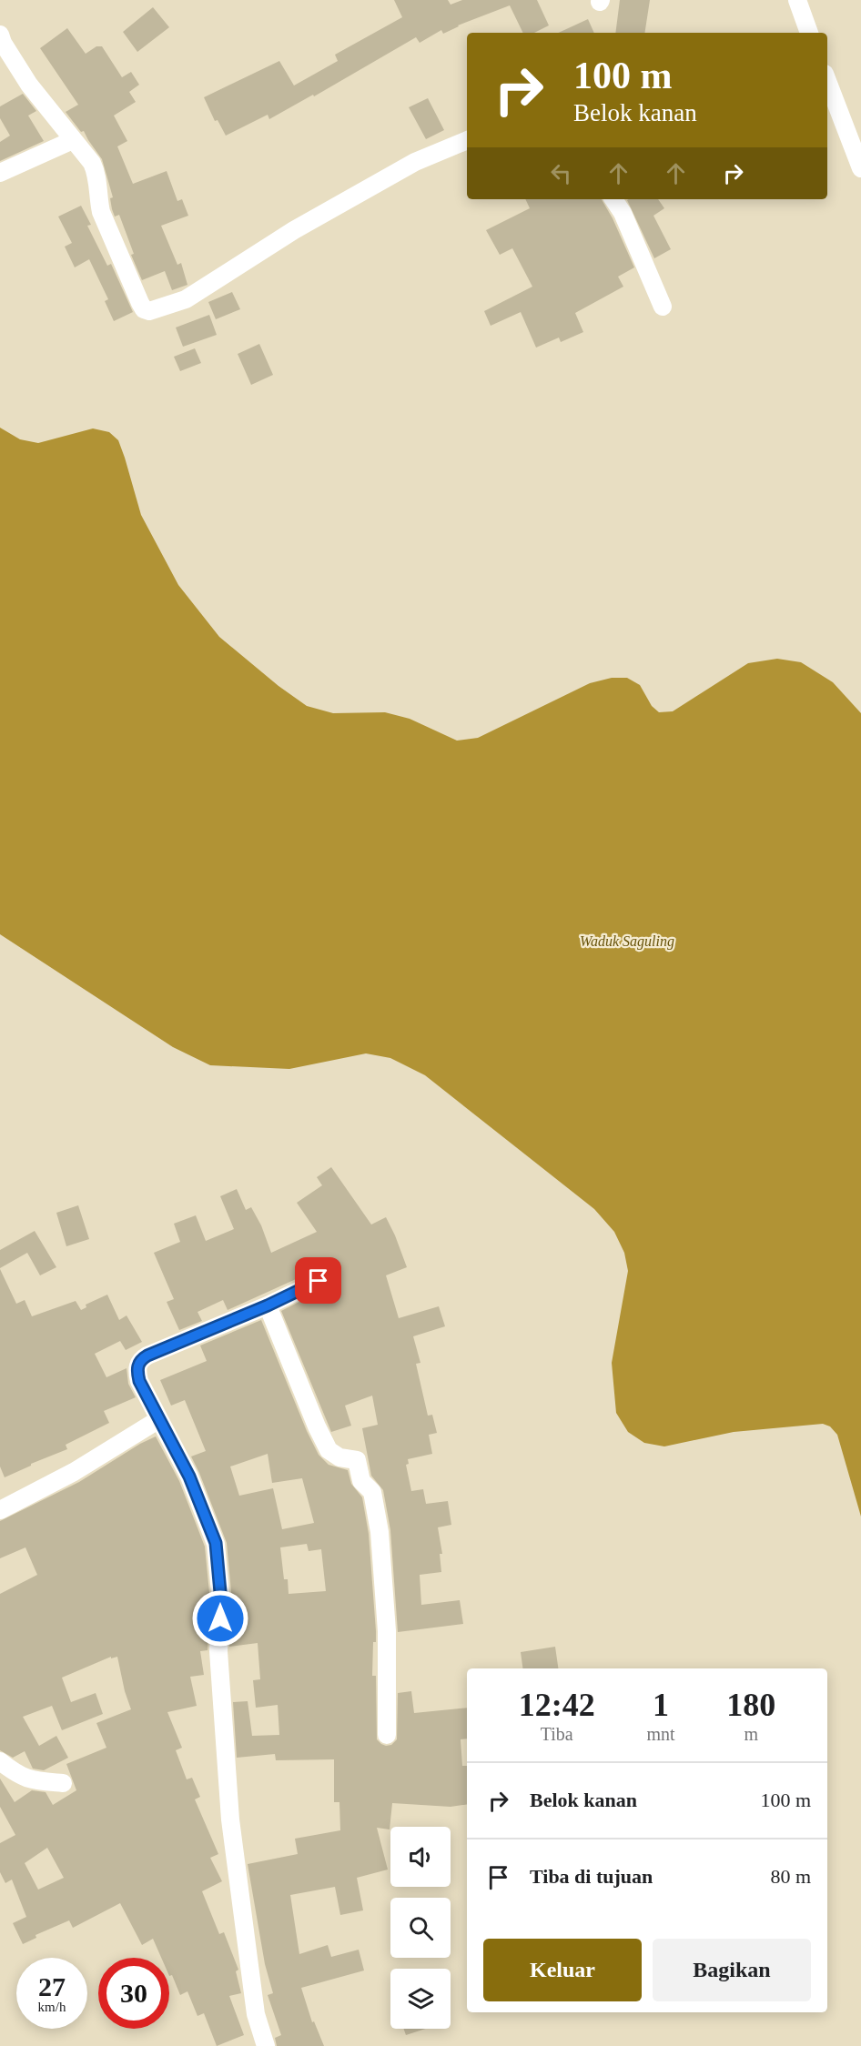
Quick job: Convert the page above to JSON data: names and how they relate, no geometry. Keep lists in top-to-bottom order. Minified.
{"water":["Waduk Saguling"],"page":{"turn":["100 m","Belok kanan"],"eta":["12:42","Tiba","1","mnt","180","m"],"list":[{"name":"Belok kanan","value":"100 m"},{"name":"Tiba di tujuan","value":"80 m"}],"buttons":["Keluar","Bagikan"],"speed":"27 km/h","limit":"30"}}
